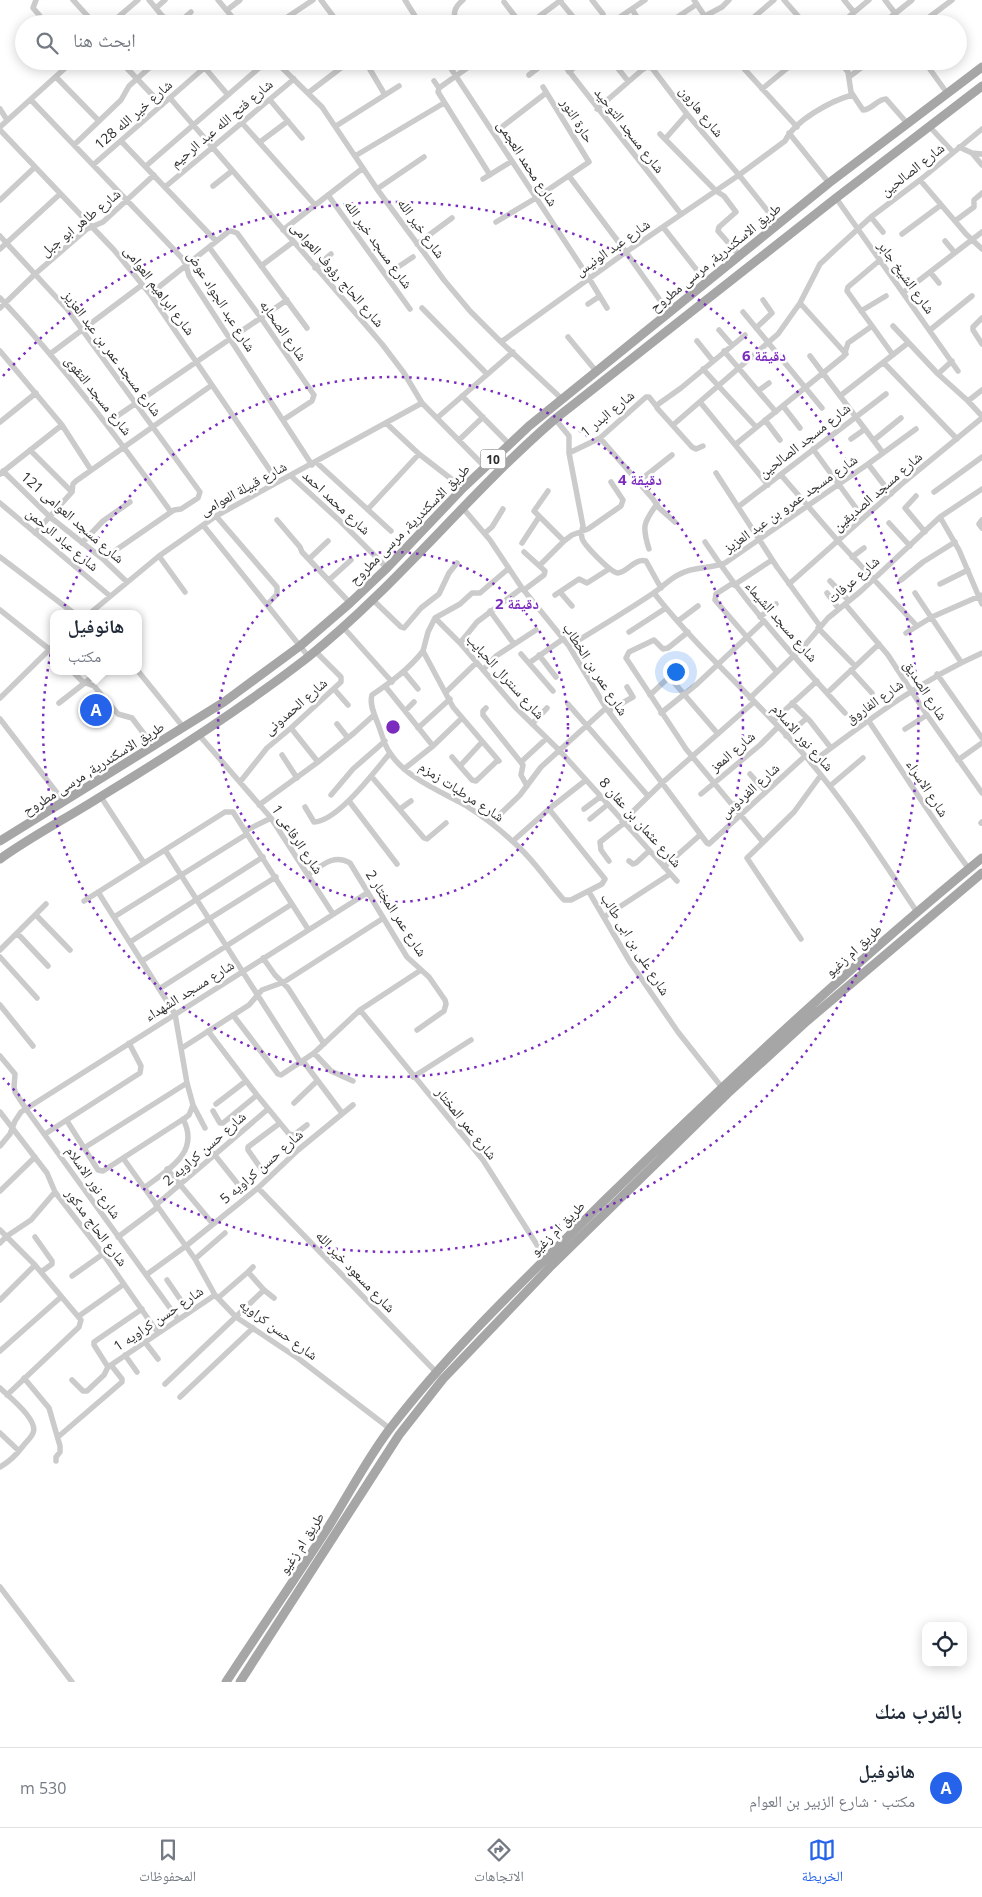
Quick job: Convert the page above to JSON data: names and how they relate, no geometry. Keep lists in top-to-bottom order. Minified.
{"streets":{"main road":["طريق الاسكندرية, مرسى مطروح","10","طريق ام زغيو"],"street":["شارع هارون","شارع خير الله 128","حارة النور","شارع فتح الله عبد الرحيم","شارع مسجد التوحيد","شارع محمد العجمى","شارع الصالحين","شارع طاهر ابو جبل","شارع خير الله","شارع مسجد خير الله","شارع عبد الونيس","شارع الحاج رؤوف العوامى","شارع الشيخ جابر","شارع ابراهيم العوامى","شارع عبد الجواد عوض","شارع الصحابه","شارع مسجد عمر بن عبد العزيز","شارع مسجد التقوى","شارع البدر 1","شارع مسجد الصالحين","شارع قبيلة العوامى","شارع مسجد الصديقين","شارع محمد احمد","شارع مسجد عمرو بن عبد العزيز","شارع مسجد العوامى 121","شارع عباد الرحمن","شارع عرفات","شارع مسجد الشيماء","شارع عمر بن الخطاب","شارع سنترال الحبايب","شارع الصديق","شارع الفاروق","شارع الحمدونى","شارع نور الاسلام","شارع المعز","شارع الاسراء","شارع الفردوس","شارع مرطبات زمزم","شارع عثمان بن عفان 8","شارع الرفاعى 1","شارع عمر المختار 2","شارع على بن ابى طالب","شارع مسجد الشهداء","شارع عمر المختار","شارع حسن كراويه 2","شارع حسن كراويه 5","شارع الحاج مدكور","شارع مسعود خير الله","شارع حسن كراويه 1","شارع حسن كراويه"]},"crossings":[["شارع هارون","شارع مسجد التوحيد"],["شارع هارون","شارع عبد الونيس"],["شارع هارون","طريق الاسكندرية, مرسى مطروح"],["شارع خير الله 128","شارع الحاج رؤوف العوامى"],["شارع خير الله 128","شارع عبد الجواد عوض"],["حارة النور","شارع محمد العجمى"],["شارع فتح الله عبد الرحيم","شارع خير الله"],["شارع فتح الله عبد الرحيم","شارع الحاج رؤوف العوامى"],["شارع مسجد التوحيد","شارع عبد الونيس"],["شارع محمد العجمى","شارع عبد الونيس"],["شارع محمد العجمى","طريق الاسكندرية, مرسى مطروح"],["شارع الصالحين","شارع الشيخ جابر"],["شارع طاهر ابو جبل","شارع ابراهيم العوامى"],["شارع طاهر ابو جبل","شارع عبد الجواد عوض"],["شارع طاهر ابو جبل","شارع مسجد عمر بن عبد العزيز"],["شارع طاهر ابو جبل","شارع مسجد التقوى"],["شارع خير الله","شارع مسجد خير الله"],["شارع خير الله","شارع عبد الونيس"],["شارع خير الله","طريق الاسكندرية, مرسى مطروح"],["شارع مسجد خير الله","شارع الحاج رؤوف العوامى"],["طريق الاسكندرية, مرسى مطروح","شارع الحاج رؤوف العوامى"],["طريق الاسكندرية, مرسى مطروح","شارع الشيخ جابر"],["طريق الاسكندرية, مرسى مطروح","شارع محمد احمد"],["طريق الاسكندرية, مرسى مطروح","شارع عمر بن الخطاب"],["طريق الاسكندرية, مرسى مطروح","شارع الحمدونى"],["طريق الاسكندرية, مرسى مطروح","شارع الرفاعى 1"],["شارع الحاج رؤوف العوامى","شارع قبيلة العوامى"],["شارع ابراهيم العوامى","شارع قبيلة العوامى"],["شارع عبد الجواد عوض","شارع الصحابه"],["شارع عبد الجواد عوض","شارع قبيلة العوامى"],["شارع مسجد عمر بن عبد العزيز","شارع مسجد التقوى"],["شارع قبيلة العوامى","شارع محمد احمد"],["شارع قبيلة العوامى","شارع مسجد العوامى 121"],["شارع قبيلة العوامى","شارع عباد الرحمن"],["شارع مسجد عمرو بن عبد العزيز","شارع مسجد الشيماء"],["شارع مسجد عمرو بن عبد العزيز","شارع عمر بن الخطاب"],["شارع مسجد عمرو بن عبد العزيز","شارع نور الاسلام"],["شارع عرفات","شارع مسجد الشيماء"],["شارع عرفات","شارع عمر بن الخطاب"],["شارع عرفات","شارع الصديق"],["شارع عرفات","شارع نور الاسلام"],["شارع عرفات","شارع عثمان بن عفان 8"],["شارع عمر بن الخطاب","شارع الفردوس"],["شارع سنترال الحبايب","شارع عثمان بن عفان 8"],["شارع الصديق","شارع الفاروق"],["شارع الفاروق","شارع نور الاسلام"],["شارع الفاروق","شارع الاسراء"],["شارع الحمدونى","شارع الرفاعى 1"],["شارع نور الاسلام","شارع المعز"],["شارع نور الاسلام","شارع الفردوس"],["شارع نور الاسلام","طريق ام زغيو"],["شارع نور الاسلام","شارع مسجد الشهداء"],["شارع نور الاسلام","شارع حسن كراويه 2"],["شارع نور الاسلام","شارع حسن كراويه 5"],["شارع نور الاسلام","شارع حسن كراويه 1"],["شارع الاسراء","طريق ام زغيو"],["شارع مرطبات زمزم","شارع عثمان بن عفان 8"],["شارع مرطبات زمزم","شارع على بن ابى طالب"],["شارع عثمان بن عفان 8","شارع على بن ابى طالب"],["شارع الرفاعى 1","شارع عمر المختار 2"],["شارع الرفاعى 1","شارع مسجد الشهداء"],["شارع عمر المختار 2","شارع مسجد الشهداء"],["شارع على بن ابى طالب","طريق ام زغيو"],["طريق ام زغيو","شارع عمر المختار"],["طريق ام زغيو","شارع مسعود خير الله"],["طريق ام زغيو","شارع حسن كراويه"],["شارع مسجد الشهداء","شارع الحاج مدكور"],["شارع حسن كراويه 2","شارع حسن كراويه"],["شارع حسن كراويه 5","شارع مسعود خير الله"],["شارع حسن كراويه 5","شارع حسن كراويه"],["شارع الحاج مدكور","شارع حسن كراويه 1"],["شارع حسن كراويه 1","شارع حسن كراويه"]],"page":{"search":"ابحث هنا","popup":["هانوفيل","مكتب"],"pins":"A","heading":"بالقرب منك","list":[{"mark":"A","name":"هانوفيل","note":"مكتب · شارع الزبير بن العوام","value":"530 m"}],"nav":["الخريطة","الاتجاهات","المحفوظات"]},"rings":["6 دقيقة","4 دقيقة","2 دقيقة"]}
